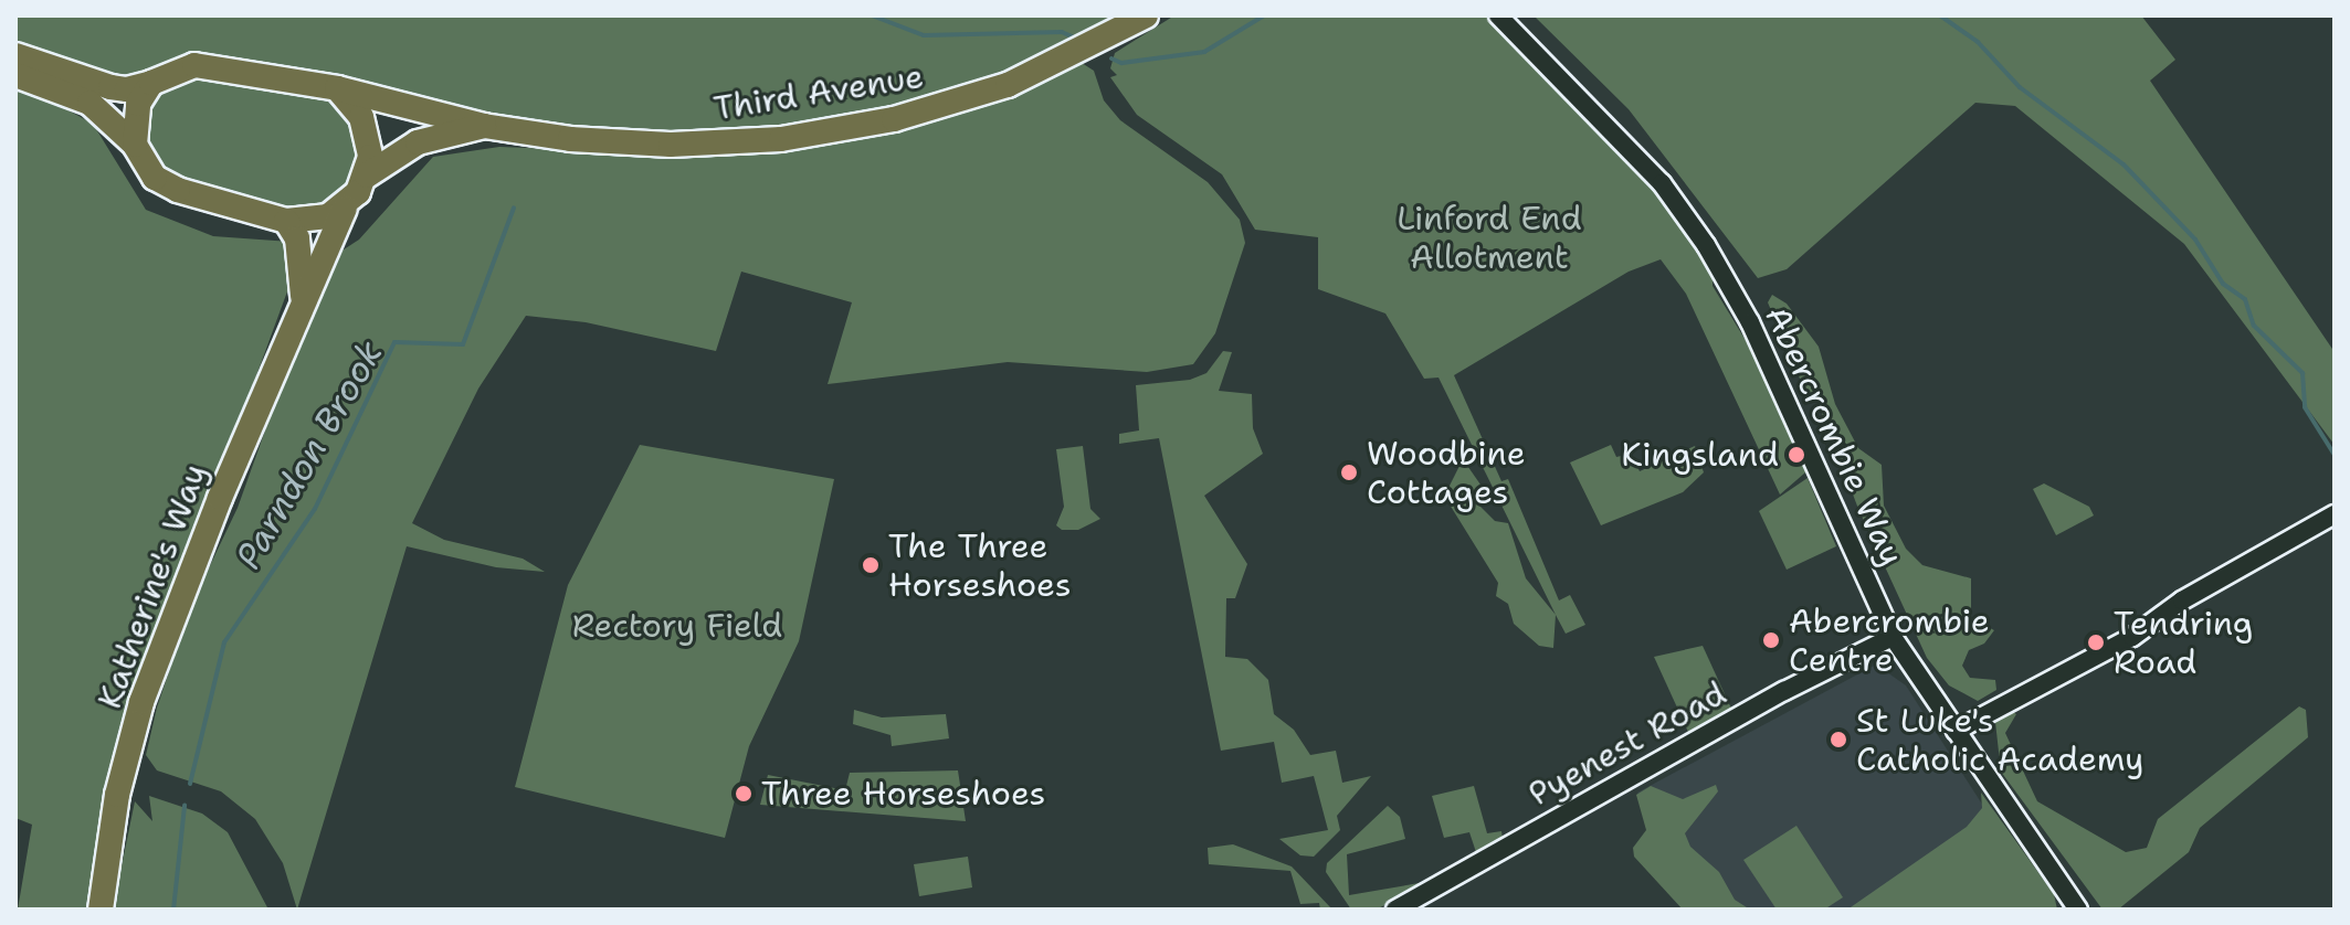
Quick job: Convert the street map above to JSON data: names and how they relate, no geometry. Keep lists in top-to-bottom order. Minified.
{"streets":{"main road":["Third Avenue","Katherine's Way"],"street":["Abercrombie Way","Pyenest Road"]},"crossings":[["Third Avenue","Katherine's Way"],["Abercrombie Way","Pyenest Road"]],"water":["Parndon Brook"],"parks":["Linford End Allotment","Rectory Field"],"places":["Kingsland","Woodbine Cottages","The Three Horseshoes","Abercrombie Centre","Tendring Road","St Luke's Catholic Academy","Three Horseshoes"]}
